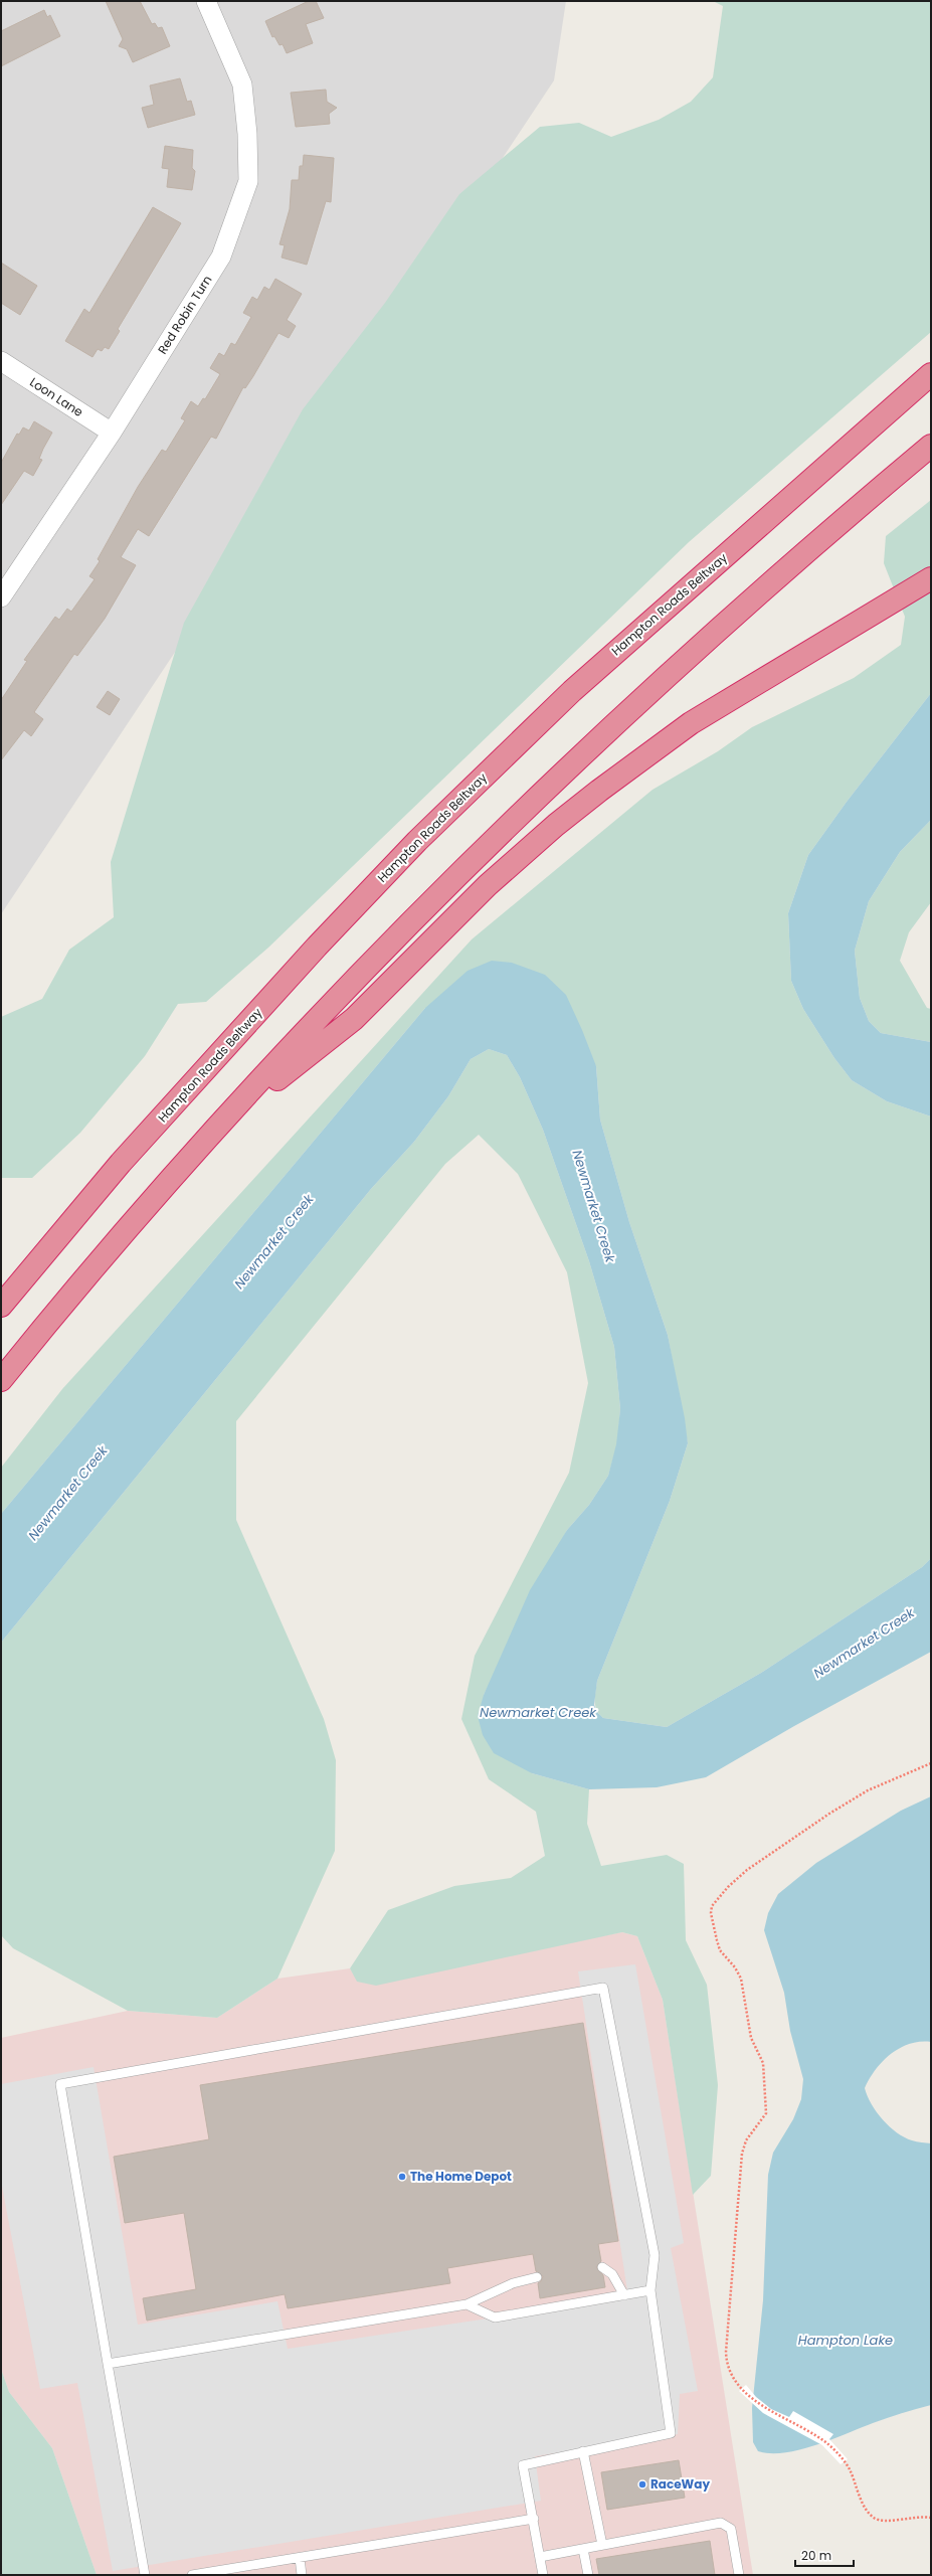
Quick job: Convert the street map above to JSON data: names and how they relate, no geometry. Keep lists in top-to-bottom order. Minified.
{"streets":{"highway":["Hampton Roads Beltway"],"street":["Red Robin Turn","Loon Lane"]},"crossings":[["Red Robin Turn","Loon Lane"]],"water":["Newmarket Creek","Hampton Lake"],"places":["The Home Depot","RaceWay"],"scale_bar":"20 m"}
